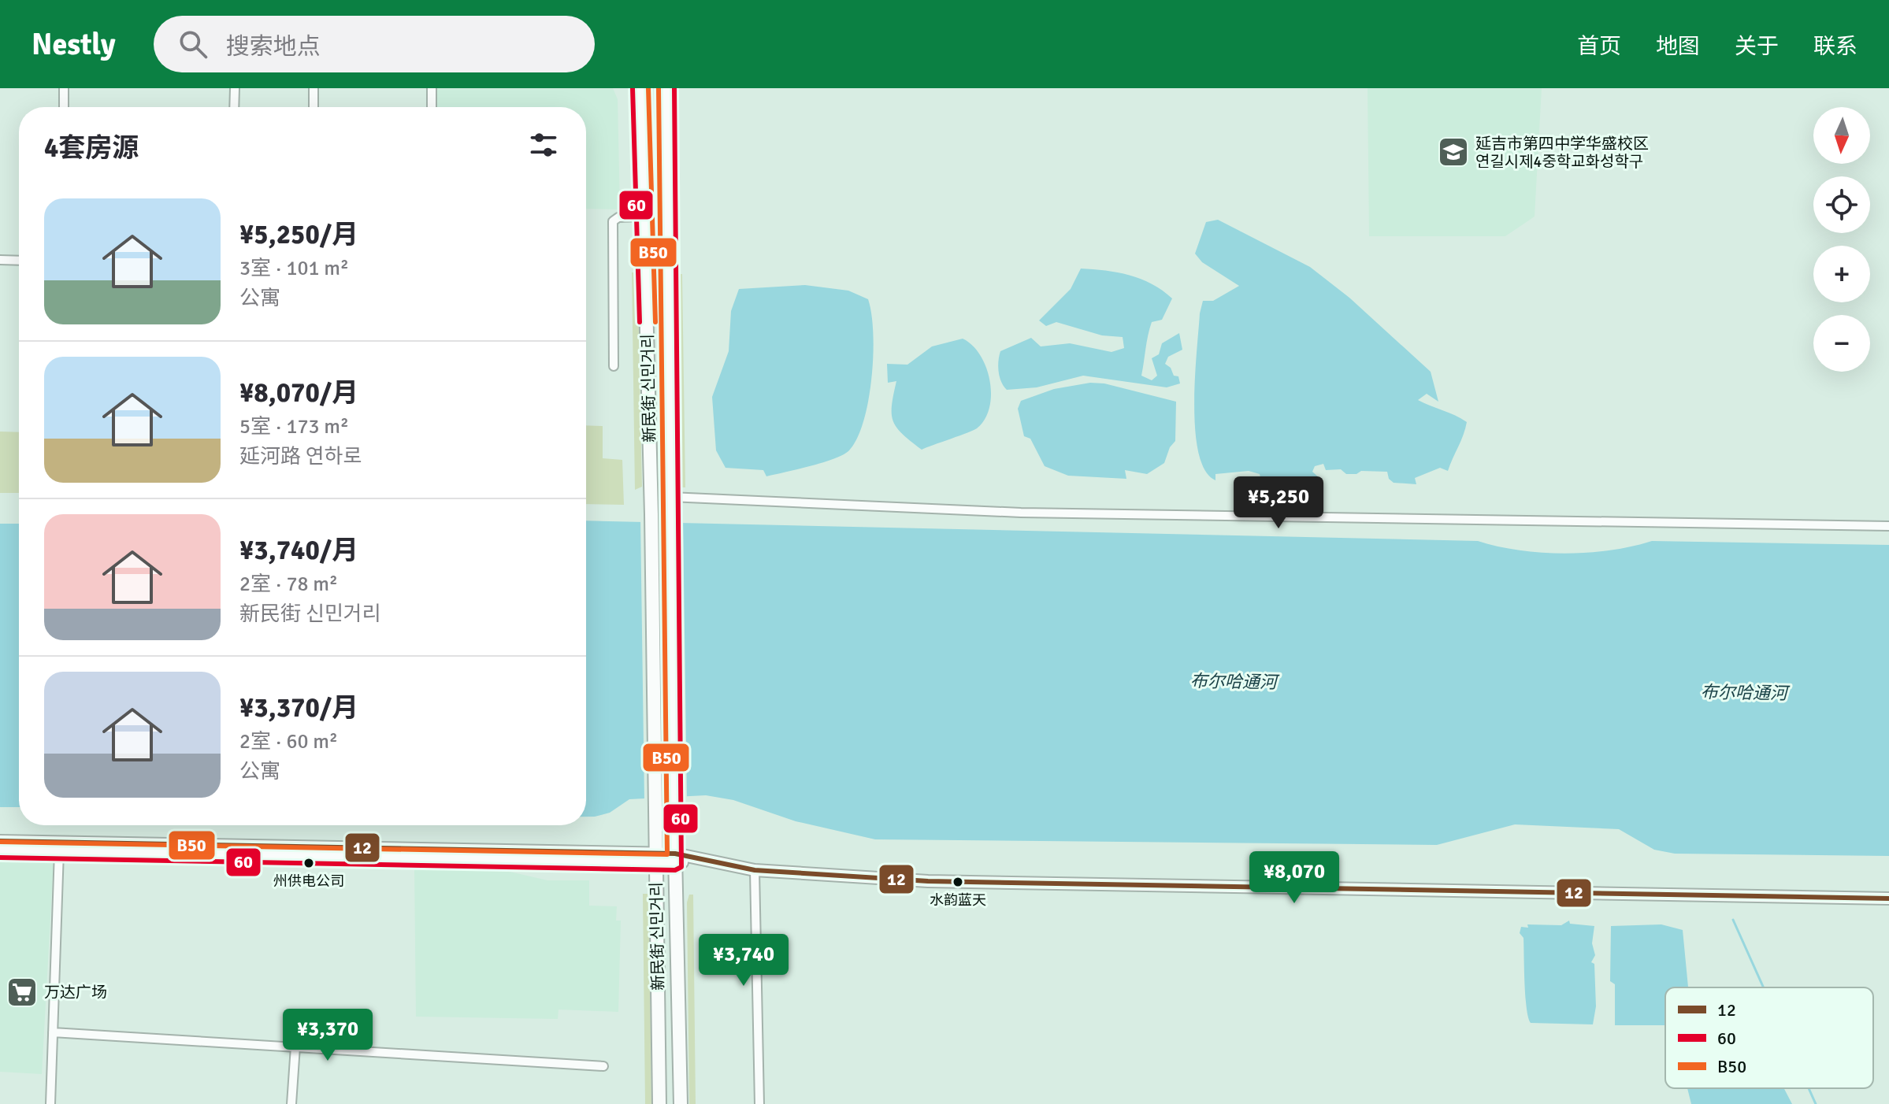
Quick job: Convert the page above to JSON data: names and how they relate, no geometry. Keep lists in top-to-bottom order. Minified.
{"streets":{"highway":["新民街 신민거리"]},"water":["布尔哈通河"],"places":{"school or university":["延吉市第四中学华盛校区 연길시제4중학교화성학구"],"other":["州供电公司","水韵蓝天"],"supermarket":["万达广场"]},"lines":["transit line 60","transit line B50","transit line 12"],"legend":["12","60","B50"],"north":"bottom","page":{"header":"Nestly","search":"搜索地点","nav":["首页","地图","关于","联系"],"map_buttons":["+","−"],"heading":"4套房源","list":[{"name":"¥5,250/月","note":"3室 · 101 m² · 公寓"},{"name":"¥8,070/月","note":"5室 · 173 m² · 延河路 연하로"},{"name":"¥3,740/月","note":"2室 · 78 m² · 新民街 신민거리"},{"name":"¥3,370/月","note":"2室 · 60 m² · 公寓"}],"price":["¥5,250","¥8,070","¥3,740","¥3,370"]}}
